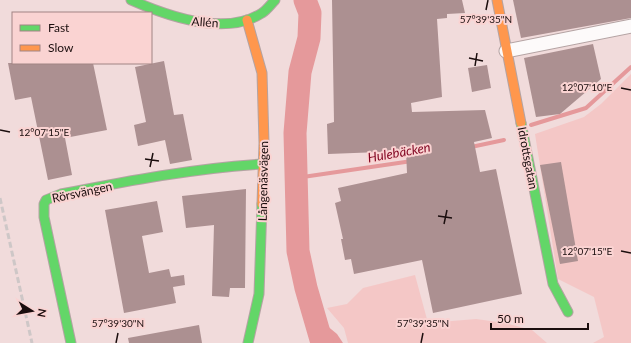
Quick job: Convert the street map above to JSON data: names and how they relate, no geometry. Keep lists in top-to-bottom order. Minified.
{"streets":{"street":["Allén","Idrottsgatan","Långenäsvägen","Rörsvängen"]},"crossings":[["Allén","Långenäsvägen"],["Långenäsvägen","Rörsvängen"]],"water":["Hulebäcken"],"legend":["Fast","Slow"],"scale_bar":"50 m","north":"right","coordinates":["57°39'35\"N","12°07'10\"E","12°07'15\"E","57°39'30\"N"]}
